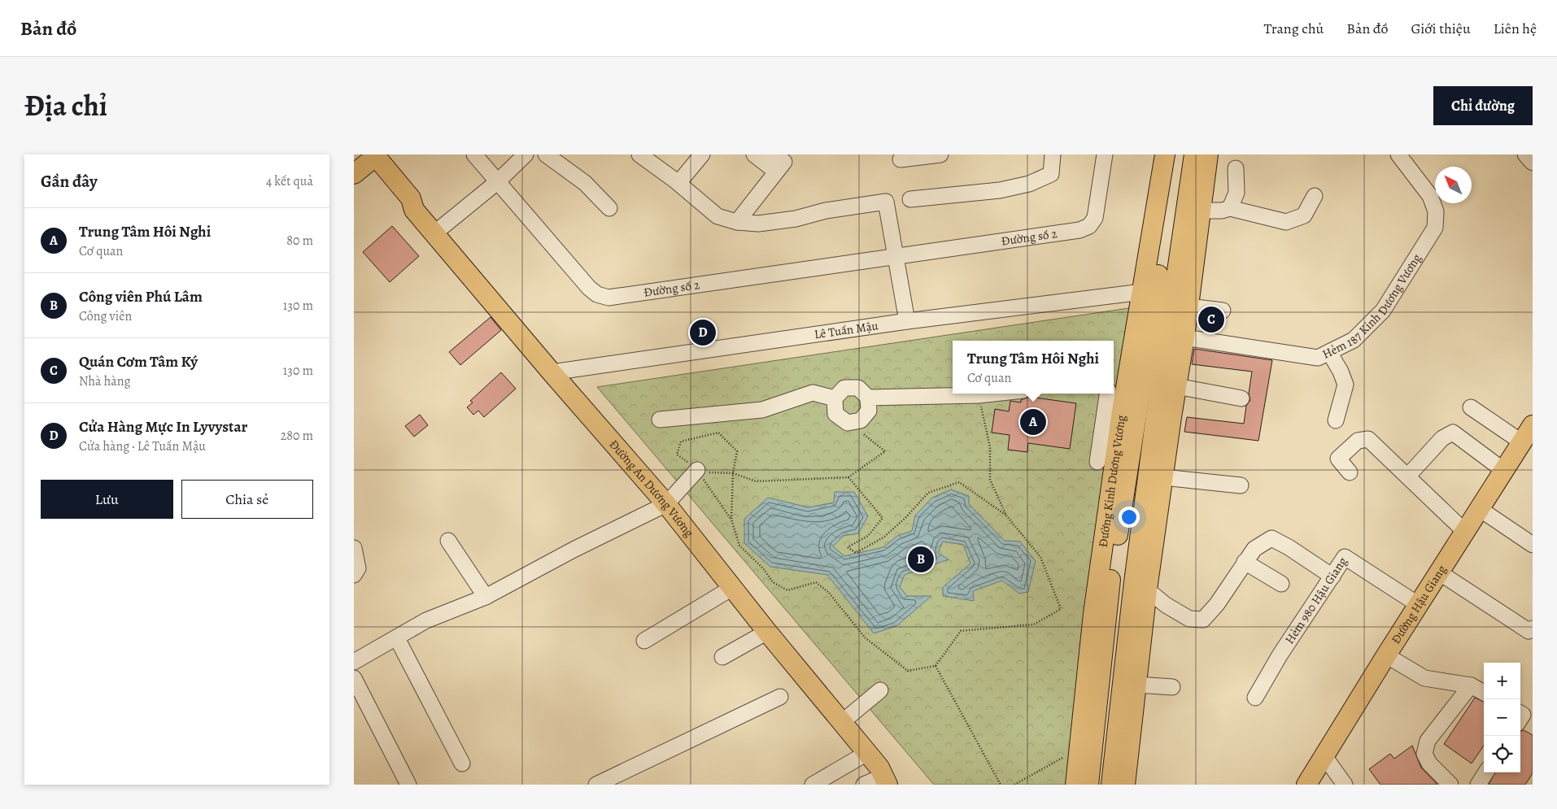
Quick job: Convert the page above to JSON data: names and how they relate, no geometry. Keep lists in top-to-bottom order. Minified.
{"streets":{"main road":["Đường Kinh Dương Vương","Đường An Dương Vương","Đường Hậu Giang"],"street":["Đường số 2","Hẻm 187 Kinh Dương Vương","Lê Tuấn Mậu","Hẻm 980 Hậu Giang"]},"crossings":[["Lê Tuấn Mậu","Đường Kinh Dương Vương"],["Lê Tuấn Mậu","Đường An Dương Vương"],["Hẻm 980 Hậu Giang","Đường Hậu Giang"]],"north":"top left","page":{"header":"Bản đồ","nav":["Trang chủ","Bản đồ","Giới thiệu","Liên hệ"],"title":"Địa chỉ","buttons":["Chỉ đường",["Lưu","Chia sẻ"]],"heading":["Gần đây","4 kết quả"],"list":[{"mark":"A","name":"Trung Tâm Hôi Nghi","note":"Cơ quan","value":"80 m"},{"mark":"B","name":"Công viên Phú Lâm","note":"Công viên","value":"130 m"},{"mark":"C","name":"Quán Cơm Tâm Ký","note":"Nhà hàng","value":"130 m"},{"mark":"D","name":"Cửa Hàng Mực In Lyvystar","note":"Cửa hàng · Lê Tuấn Mậu","value":"280 m"}],"pins":["C","D","A","B"],"popup":["Trung Tâm Hôi Nghi","Cơ quan"],"map_buttons":["+","−"]}}
